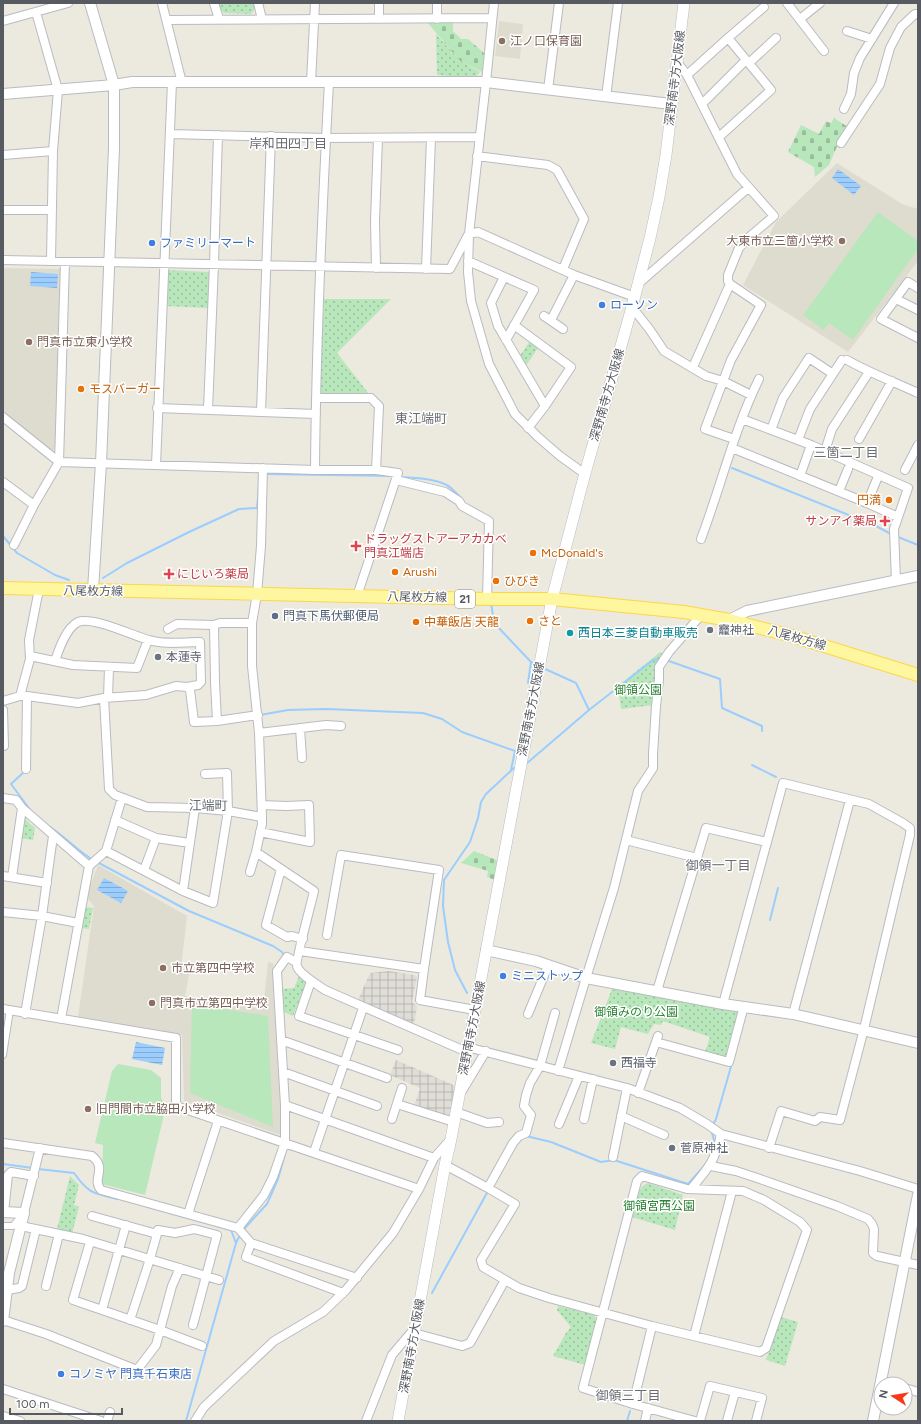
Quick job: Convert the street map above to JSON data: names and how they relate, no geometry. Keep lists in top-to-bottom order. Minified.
{"streets":{"main road":["深野南寺方大阪線","八尾枚方線","21"]},"crossings":[["深野南寺方大阪線","八尾枚方線"]],"districts":["岸和田四丁目","東江端町","三箇二丁目","江端町","御領一丁目","御領三丁目"],"parks":["御領公園","御領みのり公園","御領宮西公園"],"places":{"other":["江ノ口保育園","大東市立三箇小学校","ファミリーマート","ローソン","門真市立東小学校","モスバーガー","円満","McDonald's","Arushi","ひびき","門真下馬伏郵便局","さと","中華飯店 天龍","龗神社","西日本三菱自動車販売","本蓮寺","市立第四中学校","ミニストップ","門真市立第四中学校","西福寺","旧門間市立脇田小学校","菅原神社","コノミヤ 門真千石東店"],"health":["サンアイ薬局","ドラッグストアーアカカベ 門真江端店","にじいろ薬局"]},"scale_bar":"100 m","north":"left"}
